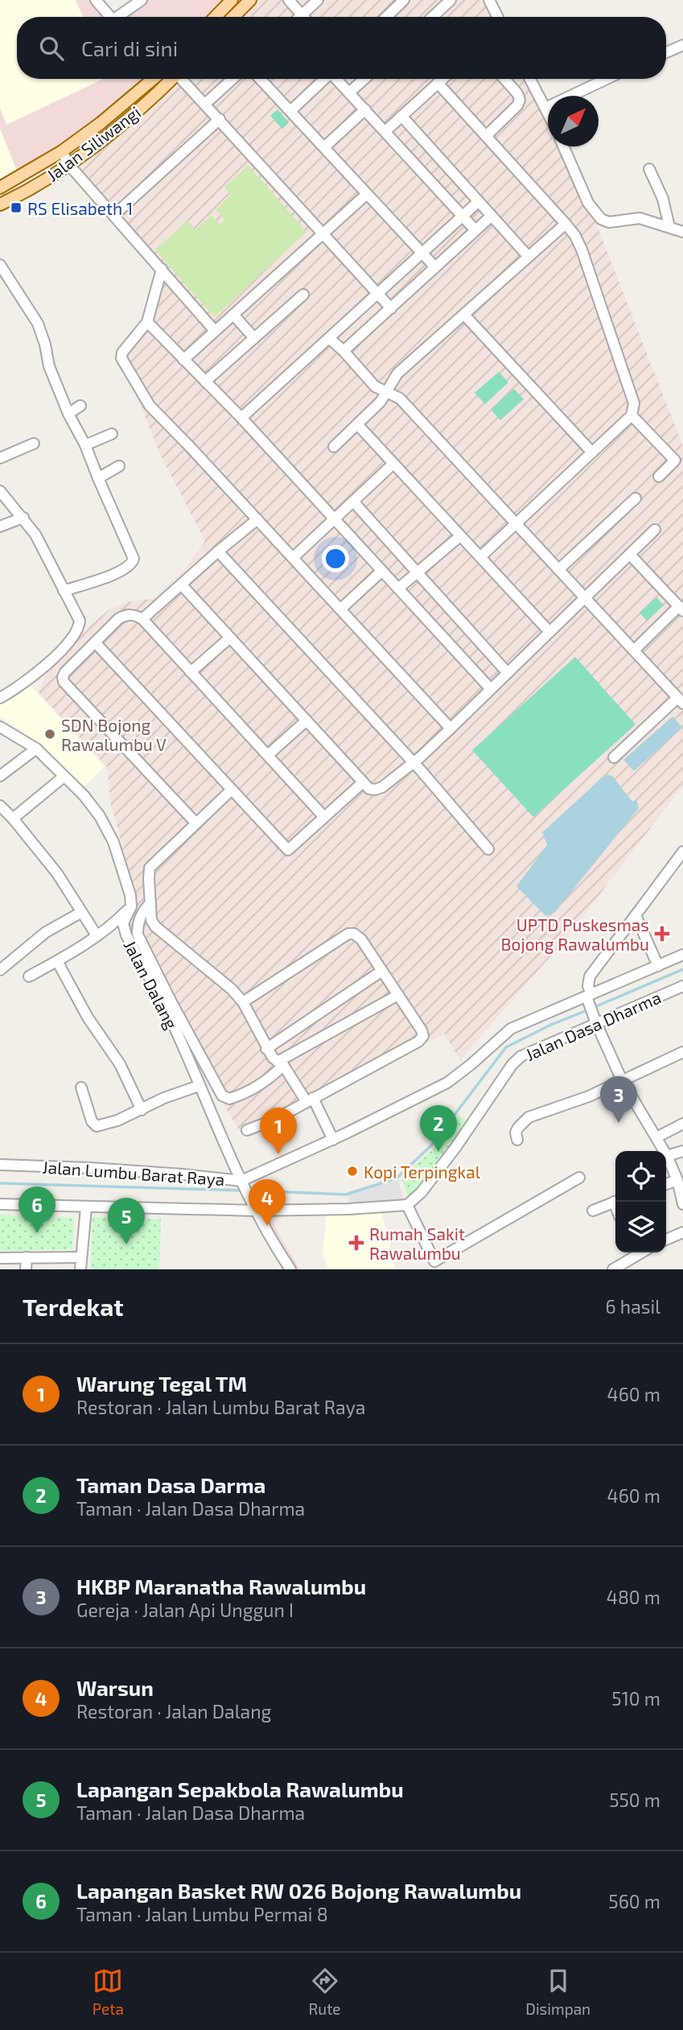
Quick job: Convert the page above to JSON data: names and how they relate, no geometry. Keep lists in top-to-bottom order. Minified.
{"streets":{"main road":["Jalan Siliwangi"],"street":["Jalan Dalang","Jalan Dasa Dharma","Jalan Lumbu Barat Raya"]},"crossings":[["Jalan Dalang","Jalan Lumbu Barat Raya"]],"places":{"transit":["RS Elisabeth 1"],"other":["SDN Bojong Rawalumbu V","Kopi Terpingkal"],"health":["UPTD Puskesmas Bojong Rawalumbu","Rumah Sakit Rawalumbu"]},"north":"top right","page":{"search":"Cari di sini","pins":["3","2","1","4","6","5"],"heading":["Terdekat","6 hasil"],"list":[{"mark":"1","name":"Warung Tegal TM","note":"Restoran · Jalan Lumbu Barat Raya","value":"460 m"},{"mark":"2","name":"Taman Dasa Darma","note":"Taman · Jalan Dasa Dharma","value":"460 m"},{"mark":"3","name":"HKBP Maranatha Rawalumbu","note":"Gereja · Jalan Api Unggun I","value":"480 m"},{"mark":"4","name":"Warsun","note":"Restoran · Jalan Dalang","value":"510 m"},{"mark":"5","name":"Lapangan Sepakbola Rawalumbu","note":"Taman · Jalan Dasa Dharma","value":"550 m"},{"mark":"6","name":"Lapangan Basket RW 026 Bojong Rawalumbu","note":"Taman · Jalan Lumbu Permai 8","value":"560 m"}],"nav":["Peta","Rute","Disimpan"]}}
